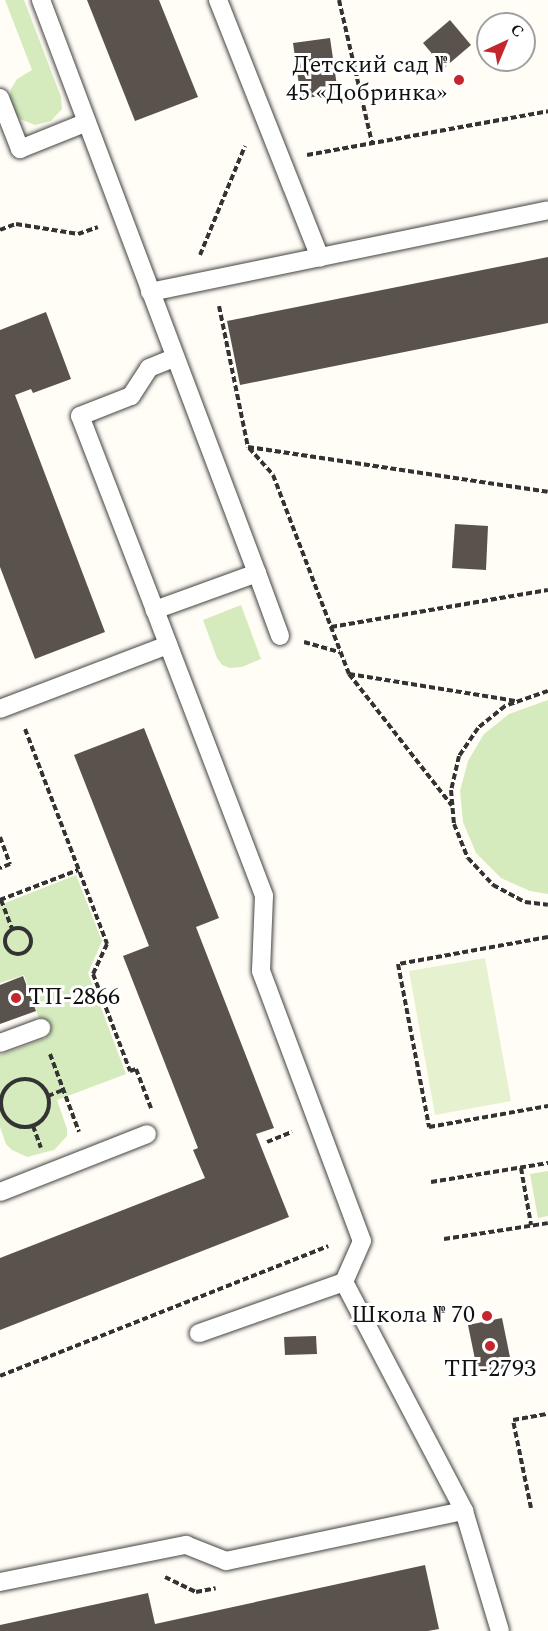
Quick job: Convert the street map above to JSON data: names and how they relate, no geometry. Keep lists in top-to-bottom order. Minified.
{"places":["Детский сад № 45 «Добринка»","ТП-2866","Школа № 70","ТП-2793"],"north":"top right"}
